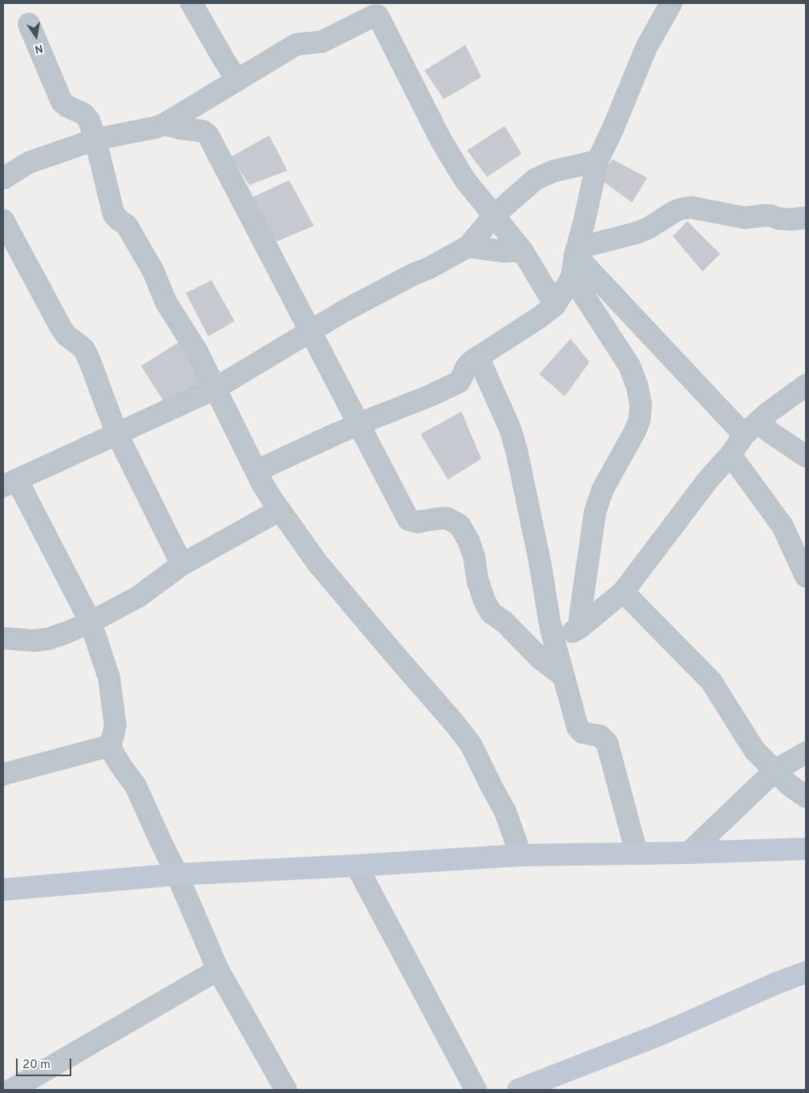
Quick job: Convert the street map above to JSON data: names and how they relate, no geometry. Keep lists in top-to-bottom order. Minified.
{"scale_bar":"20 m","north":"bottom"}
